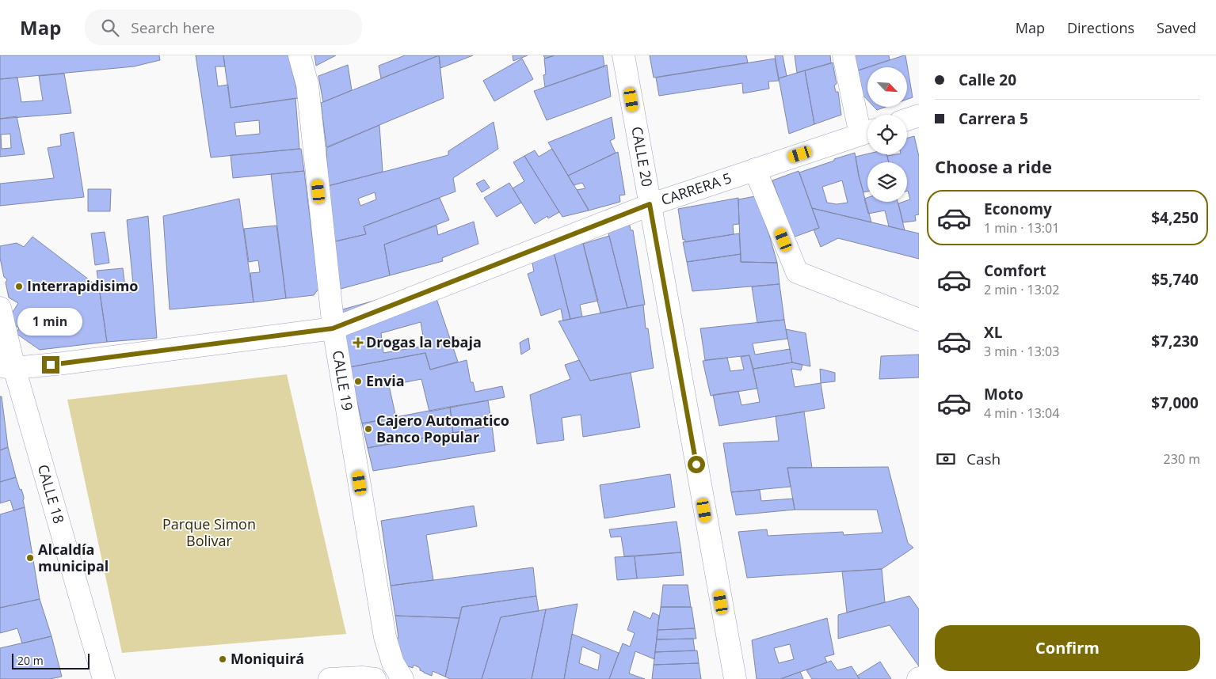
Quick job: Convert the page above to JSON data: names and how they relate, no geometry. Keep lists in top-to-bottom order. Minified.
{"streets":{"street":["CALLE 20","CARRERA 5","CALLE 19","CALLE 18"]},"crossings":[["CALLE 20","CARRERA 5"],["CARRERA 5","CALLE 19"],["CARRERA 5","CALLE 18"]],"parks":["Parque Simon Bolivar"],"places":{"other":["Interrapidisimo","Envia","Cajero Automatico Banco Popular","Alcaldía municipal","Moniquirá"],"health":["Drogas la rebaja"]},"scale_bar":"20 m","north":"bottom right","page":{"header":"Map","search":"Search here","nav":["Map","Directions","Saved"],"banner":["Calle 20","Carrera 5"],"heading":"Choose a ride","list":[{"name":"Economy","note":"1 min · 13:01","value":"$4,250"},{"name":"Comfort","note":"2 min · 13:02","value":"$5,740"},{"name":"XL","note":"3 min · 13:03","value":"$7,230"},{"name":"Moto","note":"4 min · 13:04","value":"$7,000"}],"bubble":"1 min","pay":["Cash","230 m"],"buttons":"Confirm","scale":"20 m"}}
